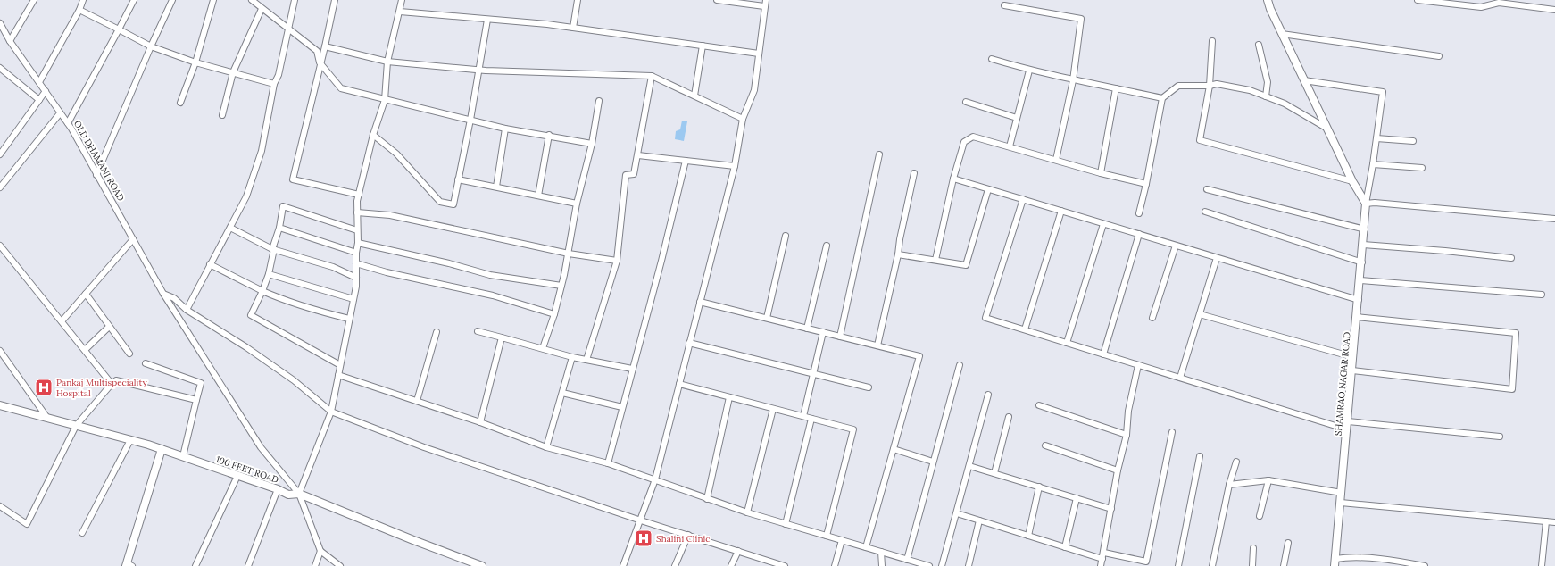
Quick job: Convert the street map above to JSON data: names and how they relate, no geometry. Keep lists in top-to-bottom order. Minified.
{"streets":{"main road":["SHAMRAO NAGAR ROAD","100 FEET ROAD"],"street":["OLD DHAMANI ROAD"]},"crossings":[["OLD DHAMANI ROAD","100 FEET ROAD"]],"places":{"hospital":["Pankaj Multispeciality Hospital","Shalini Clinic"]}}
